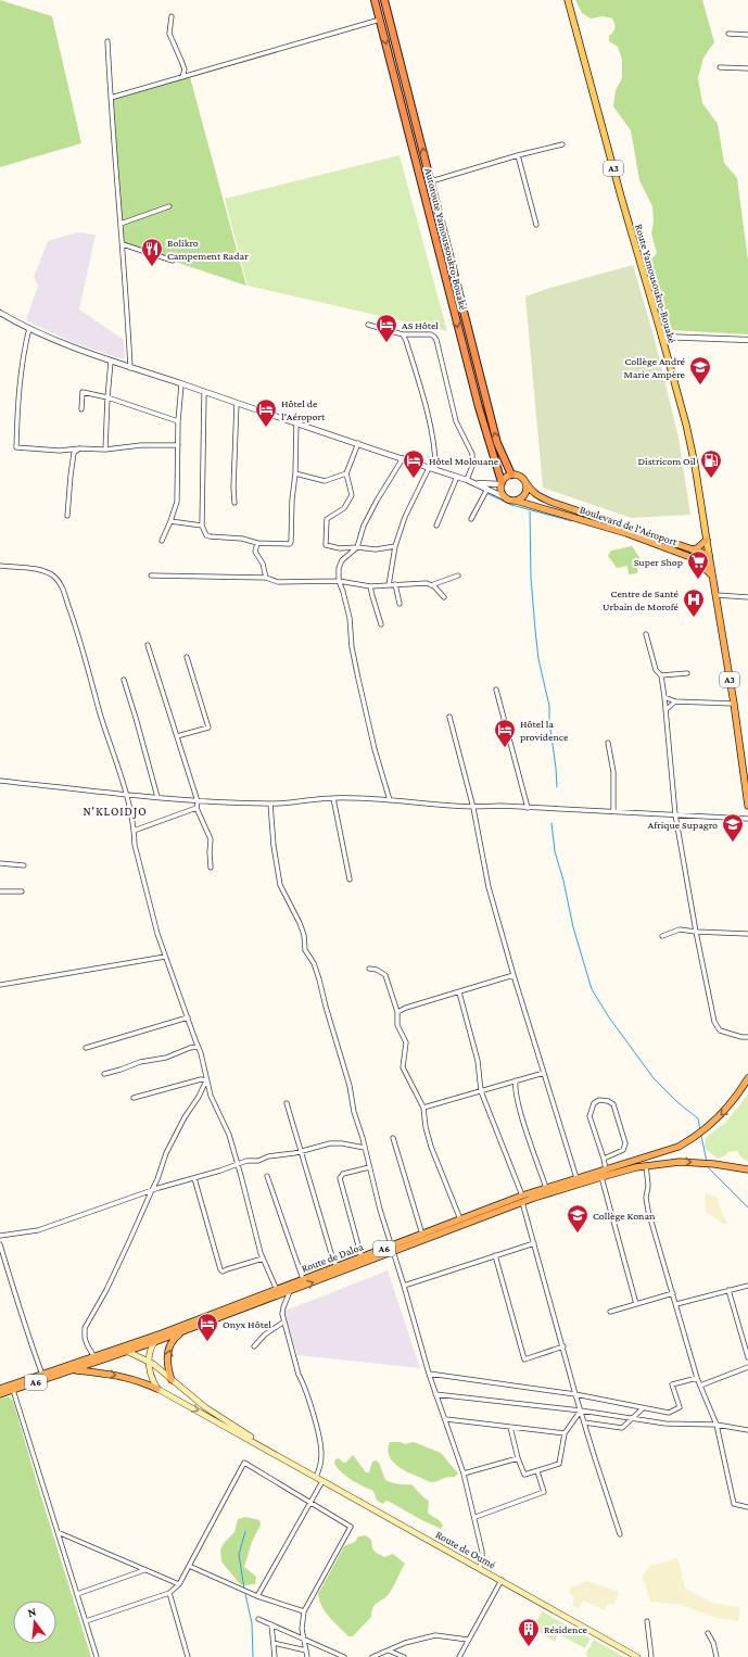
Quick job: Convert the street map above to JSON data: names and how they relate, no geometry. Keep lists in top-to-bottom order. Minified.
{"streets":{"highway":["A3","Autoroute Yamoussoukro-Bouaké","Route Yamousoukro-Bouaké","Boulevard de l'Aéroport","A6","Route de Daloa"],"main road":["Route de Oumé"]},"crossings":[["Autoroute Yamoussoukro-Bouaké","Boulevard de l'Aéroport"],["Route Yamousoukro-Bouaké","Boulevard de l'Aéroport"],["A6","Route de Daloa"]],"districts":["N'KLOIDJO"],"places":{"restaurant":["Bolikro Campement Radar"],"hotel":["AS Hôtel","Hôtel de l'Aéroport","Hôtel Molouane","Hôtel la providence","Onyx Hôtel"],"school or university":["Collège André Marie Ampère","Afrique Supagro","Collège Konan"],"fuel station":["Districom Oil"],"supermarket":["Super Shop"],"hospital":["Centre de Santé Urbain de Morofé"],"building":["Résidence"]},"north":"top"}
